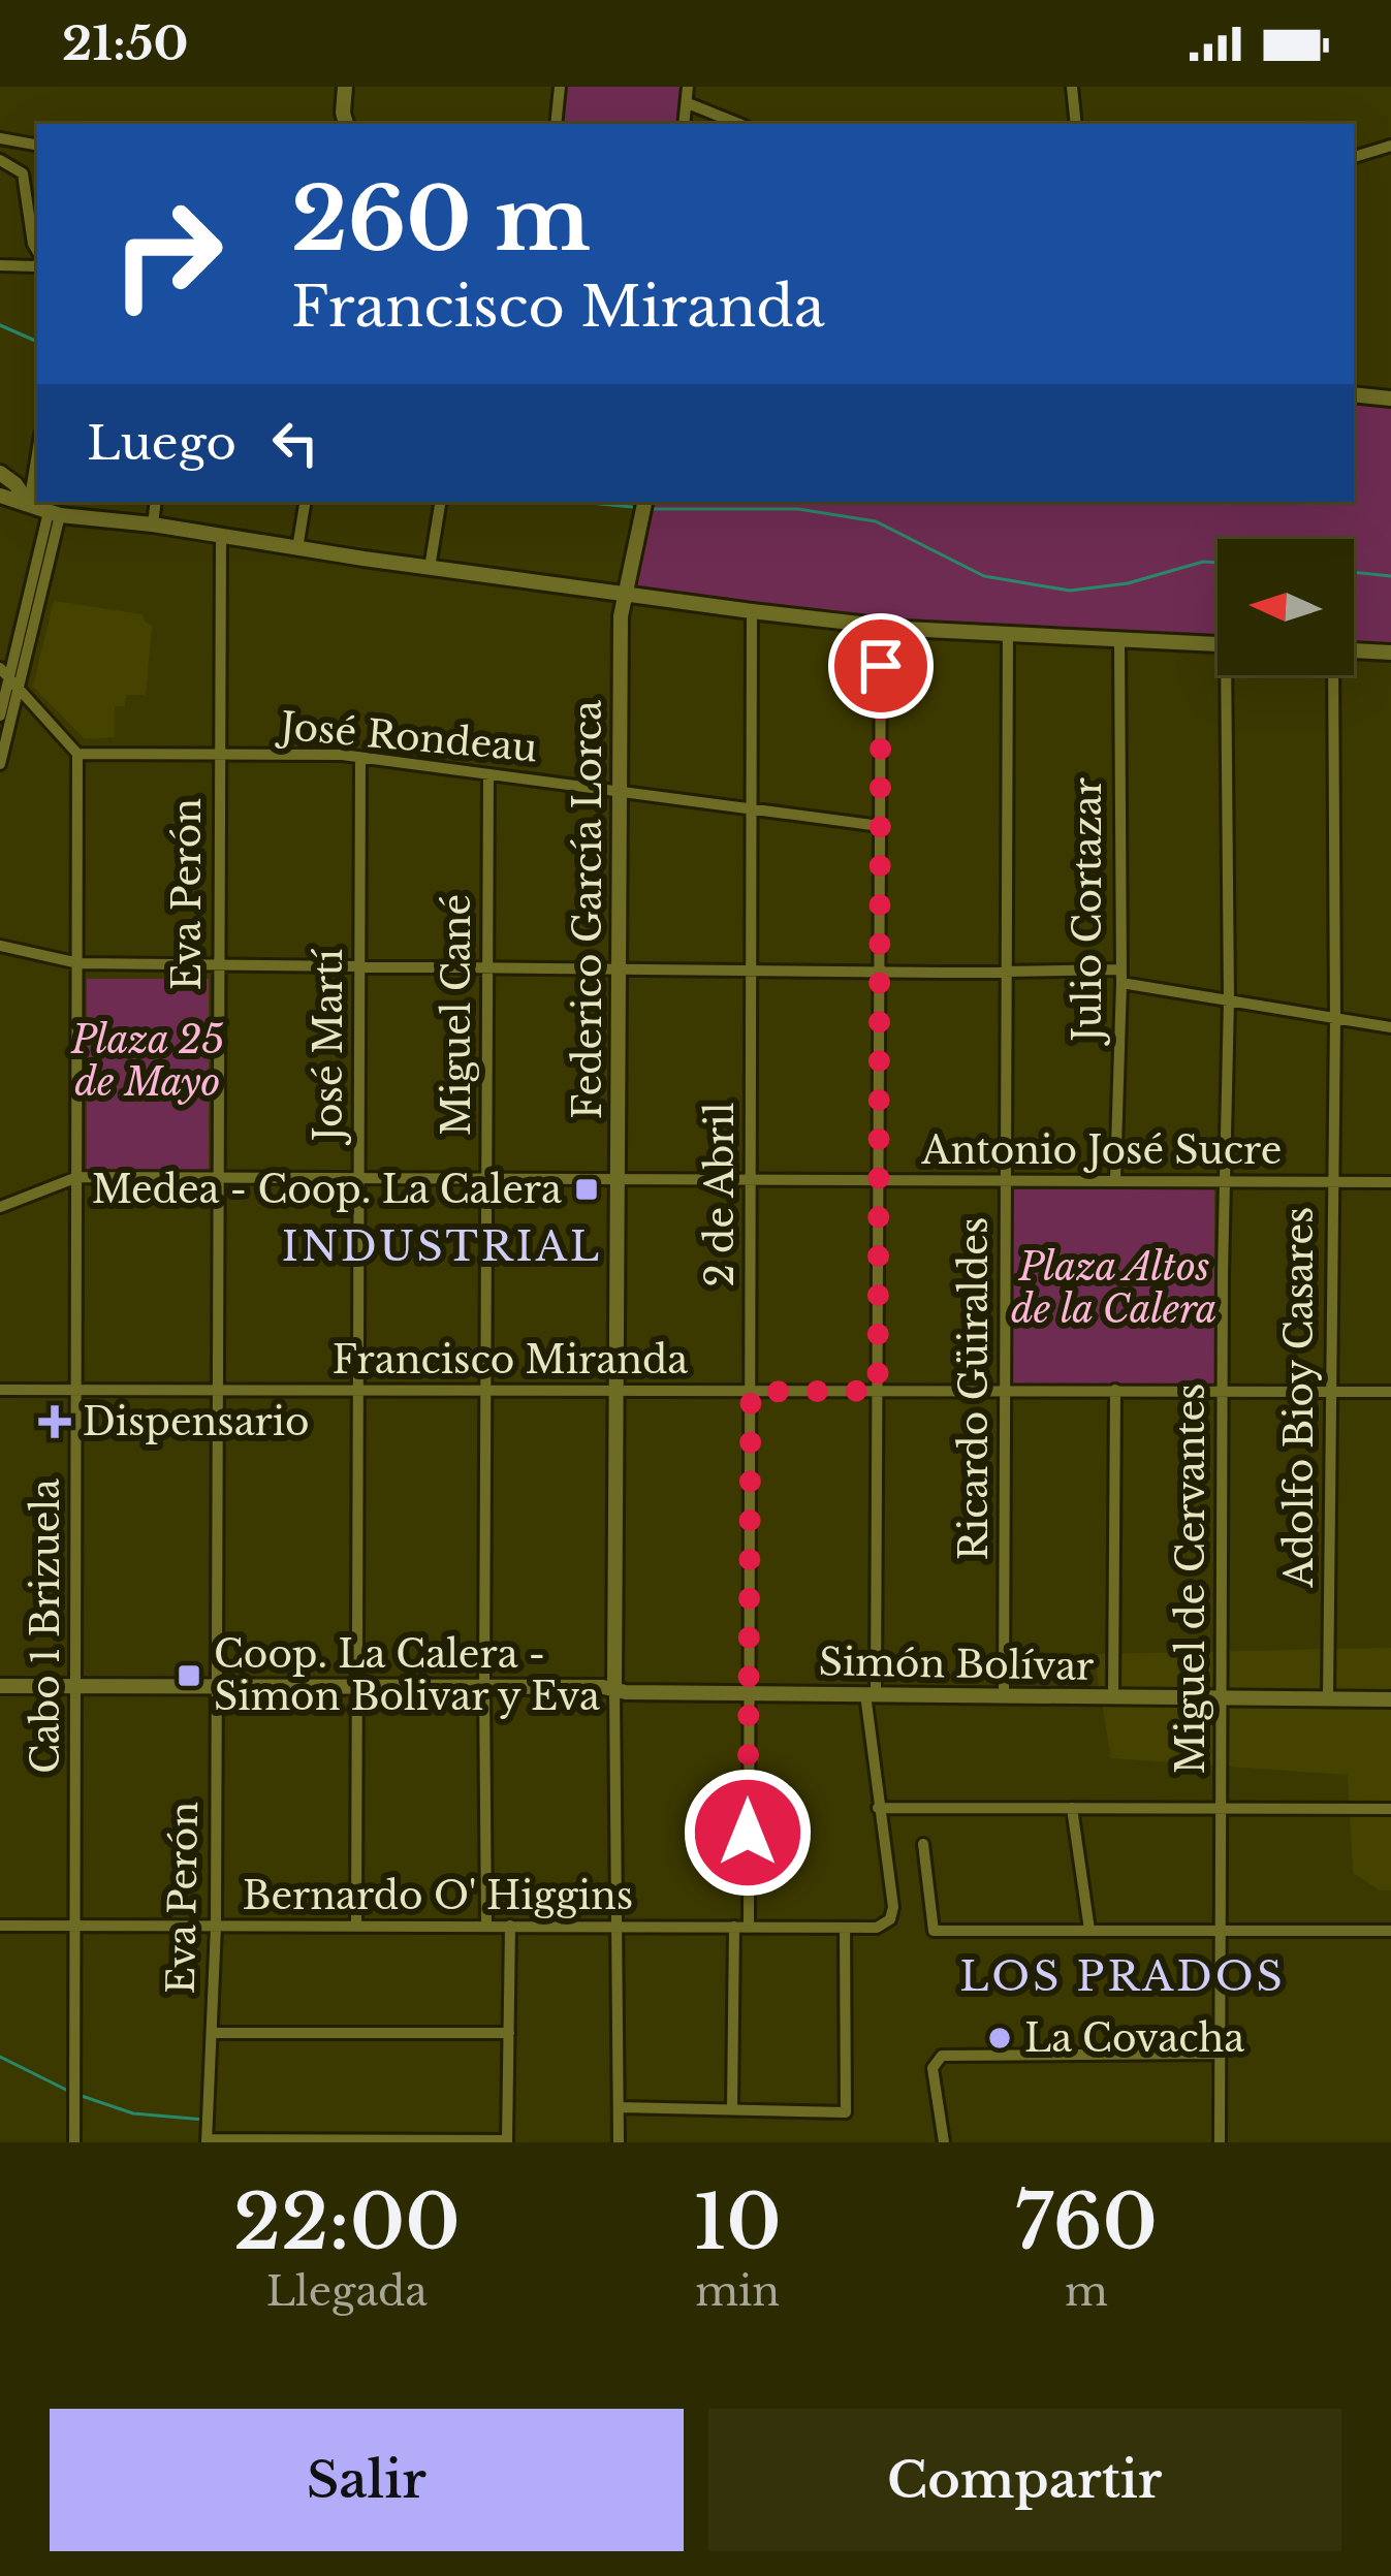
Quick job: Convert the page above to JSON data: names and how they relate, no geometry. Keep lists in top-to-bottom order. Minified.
{"streets":{"street":["José Rondeau","Eva Perón","Federico García Lorca","Julio Cortazar","Miguel Cané","José Martí","Antonio José Sucre","2 de Abril","Francisco Miranda","Ricardo Güiraldes","Adolfo Bioy Casares","Miguel de Cervantes","Cabo 1 Brizuela","Simón Bolívar","Bernardo O' Higgins"]},"crossings":[["José Rondeau","Eva Perón"],["José Rondeau","Federico García Lorca"],["José Rondeau","Miguel Cané"],["José Rondeau","José Martí"],["José Rondeau","2 de Abril"],["José Rondeau","Cabo 1 Brizuela"],["Eva Perón","Antonio José Sucre"],["Eva Perón","Francisco Miranda"],["Eva Perón","Simón Bolívar"],["Eva Perón","Bernardo O' Higgins"],["Federico García Lorca","Antonio José Sucre"],["Federico García Lorca","Francisco Miranda"],["Federico García Lorca","Simón Bolívar"],["Federico García Lorca","Bernardo O' Higgins"],["Julio Cortazar","Antonio José Sucre"],["Miguel Cané","Antonio José Sucre"],["Miguel Cané","Francisco Miranda"],["Miguel Cané","Simón Bolívar"],["Miguel Cané","Bernardo O' Higgins"],["José Martí","Antonio José Sucre"],["José Martí","Francisco Miranda"],["José Martí","Simón Bolívar"],["José Martí","Bernardo O' Higgins"],["Antonio José Sucre","2 de Abril"],["Antonio José Sucre","Ricardo Güiraldes"],["Antonio José Sucre","Adolfo Bioy Casares"],["Antonio José Sucre","Miguel de Cervantes"],["Antonio José Sucre","Cabo 1 Brizuela"],["2 de Abril","Francisco Miranda"],["2 de Abril","Simón Bolívar"],["2 de Abril","Bernardo O' Higgins"],["Francisco Miranda","Ricardo Güiraldes"],["Francisco Miranda","Adolfo Bioy Casares"],["Francisco Miranda","Miguel de Cervantes"],["Francisco Miranda","Cabo 1 Brizuela"],["Ricardo Güiraldes","Simón Bolívar"],["Adolfo Bioy Casares","Simón Bolívar"],["Miguel de Cervantes","Simón Bolívar"],["Cabo 1 Brizuela","Simón Bolívar"],["Cabo 1 Brizuela","Bernardo O' Higgins"]],"districts":["INDUSTRIAL","LOS PRADOS"],"parks":["Plaza 25 de Mayo","Plaza Altos de la Calera"],"places":{"transit":["Medea - Coop. La Calera","Coop. La Calera - Simon Bolivar y Eva"],"health":["Dispensario"],"other":["La Covacha"]},"north":"left","page":{"status":"21:50","turn":["260 m","Francisco Miranda"],"then":"Luego","eta":["22:00","Llegada","10","min","760","m"],"buttons":["Salir","Compartir"]}}
